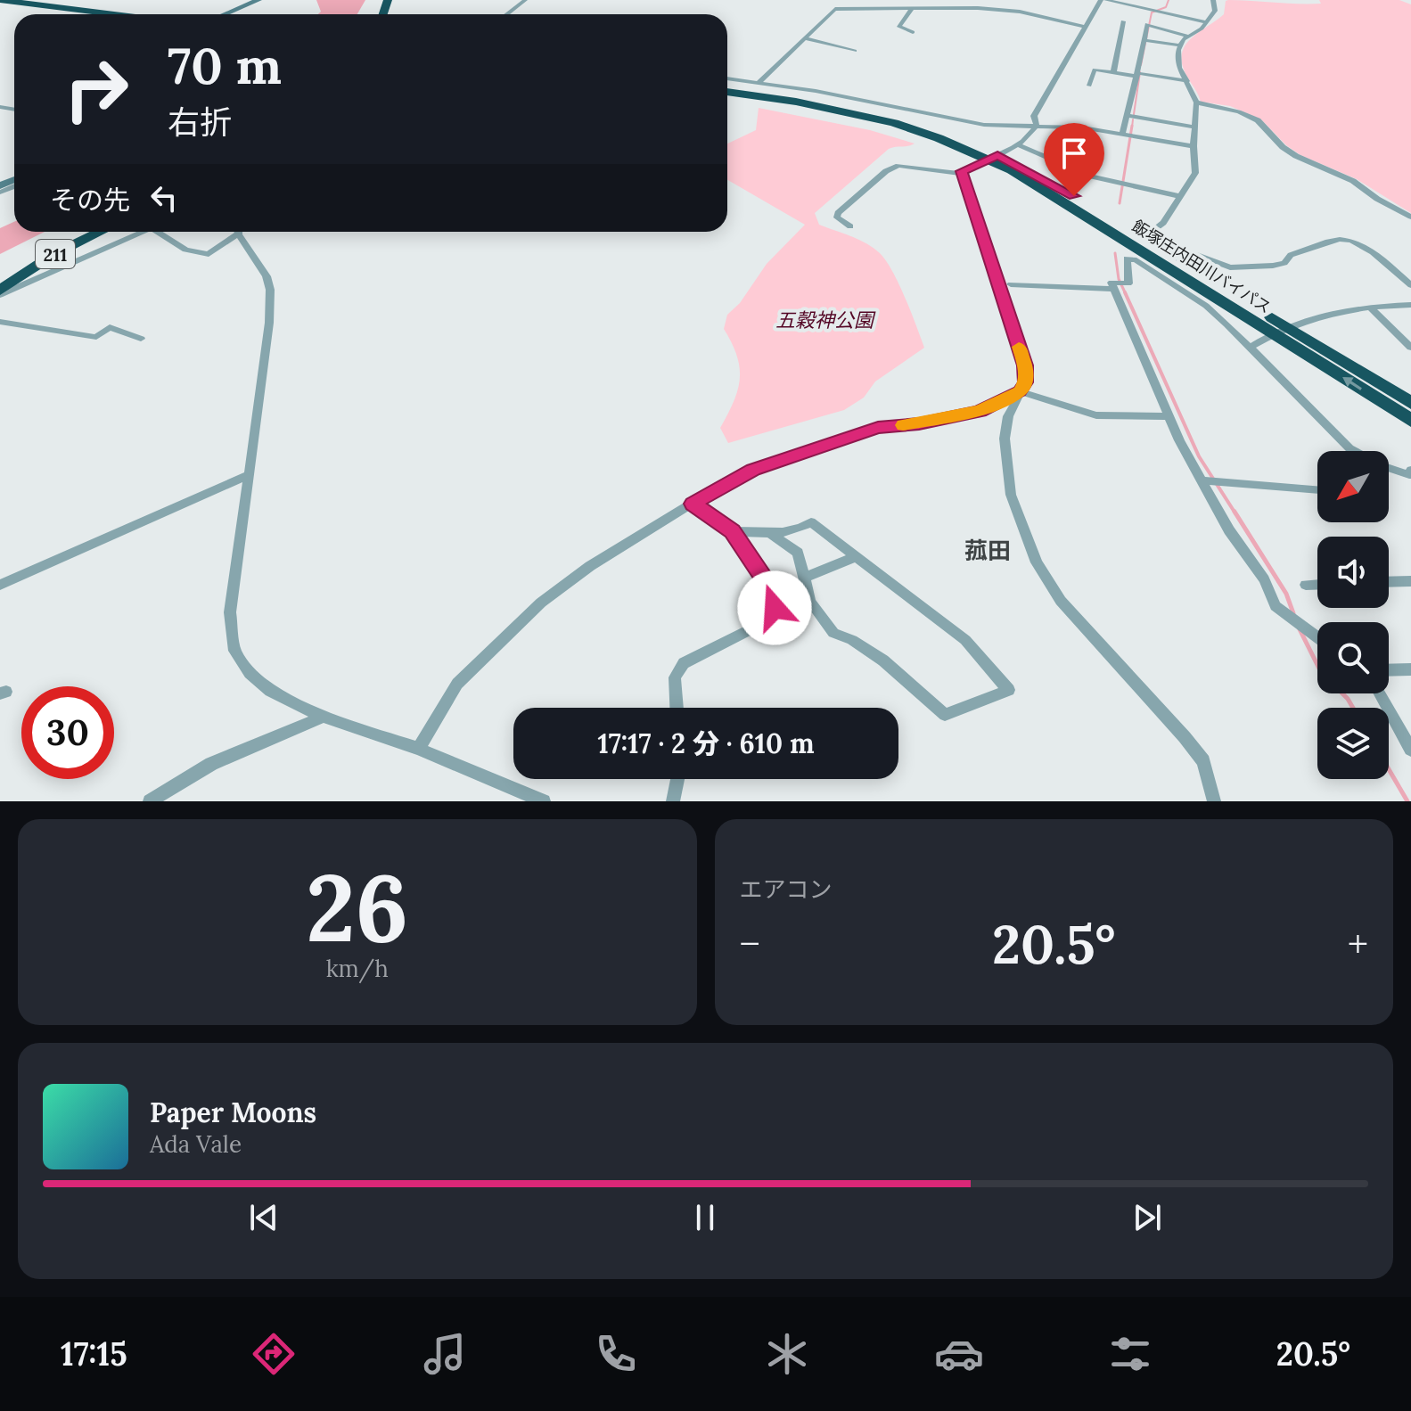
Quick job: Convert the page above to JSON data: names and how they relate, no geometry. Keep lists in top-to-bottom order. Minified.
{"streets":{"highway":["211","飯塚庄内田川バイパス"]},"districts":["菰田"],"parks":["五穀神公園"],"north":"bottom left","page":{"turn":["70 m","右折"],"then":"その先","limit":"30","trip":"17:17 · 2 分 · 610 m","tile":[["26","km/h"],"エアコン"],"heat":["−","20.5°","+"],"song":["Paper Moons","Ada Vale"],"tabs":["17:15","20.5°"]}}
